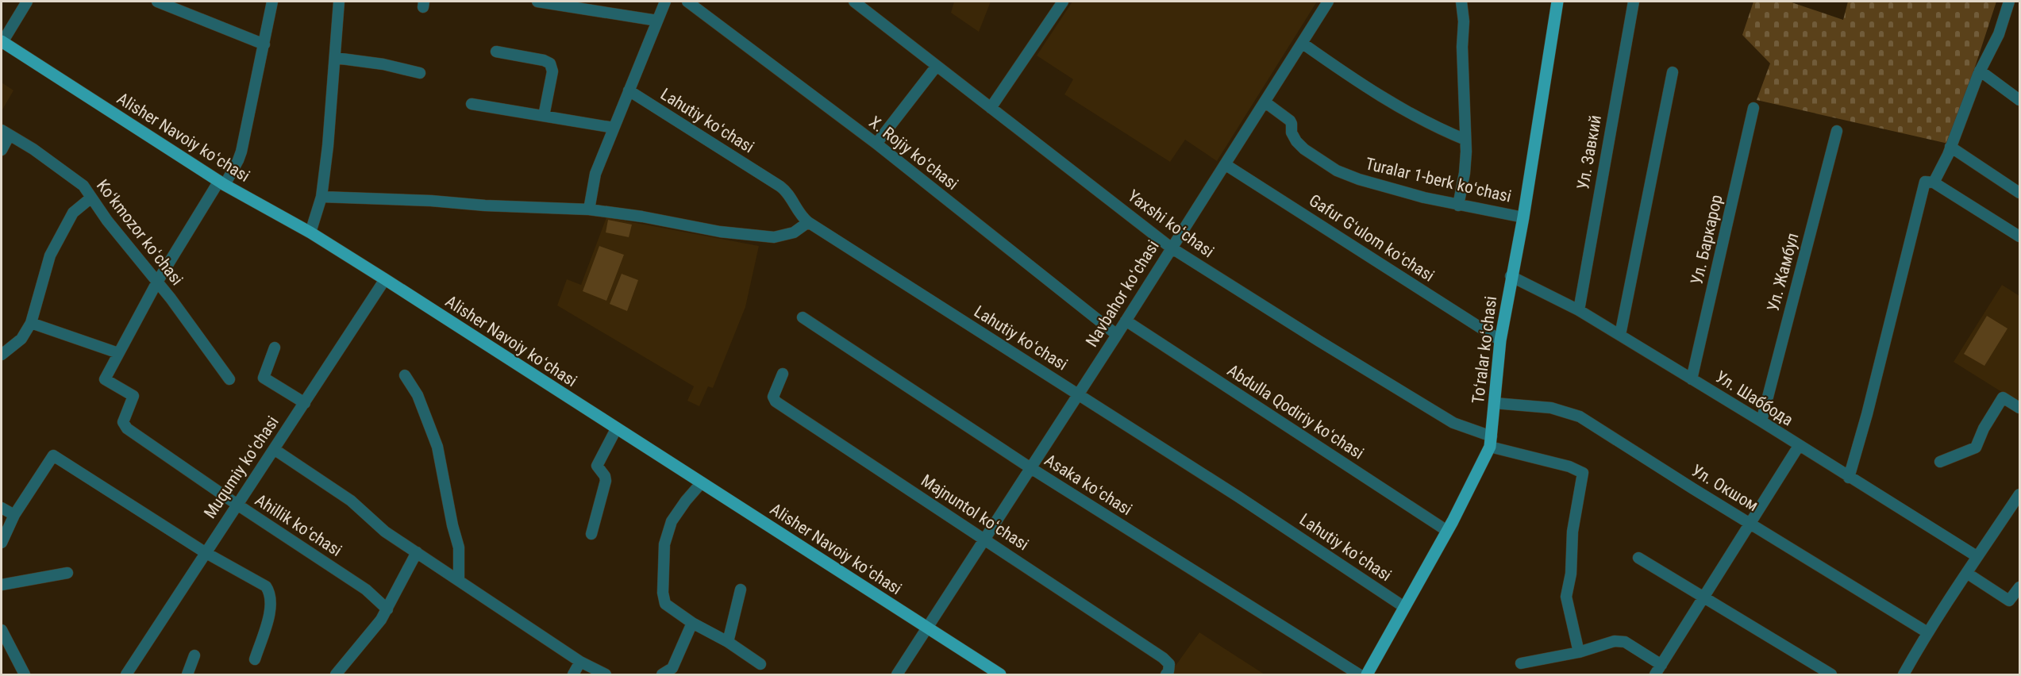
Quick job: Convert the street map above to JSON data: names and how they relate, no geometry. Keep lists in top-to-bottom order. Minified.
{"streets":{"main road":["Alisher Navoiy koʻchasi","Toʻralar koʻchasi"],"street":["Lahutiy koʻchasi","Ул. Завкий","X. Rojiy koʻchasi","Turalar 1-berk koʻchasi","Yaxshi koʻchasi","Koʻkmozor koʻchasi","Gafur Gʻulom koʻchasi","Ул. Баркарор","Ул. Жамбул","Navbahor koʻchasi","Ул. Шаббода","Abdulla Qodiriy koʻchasi","Muqumiy koʻchasi","Asaka koʻchasi","Ул. Окшом","Majnuntol koʻchasi","Ahillik koʻchasi"]},"crossings":[["Lahutiy koʻchasi","Navbahor koʻchasi"],["Lahutiy koʻchasi","Toʻralar koʻchasi"],["Alisher Navoiy koʻchasi","Navbahor koʻchasi"],["Alisher Navoiy koʻchasi","Muqumiy koʻchasi"],["Ул. Завкий","Ул. Шаббода"],["X. Rojiy koʻchasi","Navbahor koʻchasi"],["Turalar 1-berk koʻchasi","Navbahor koʻchasi"],["Turalar 1-berk koʻchasi","Toʻralar koʻchasi"],["Yaxshi koʻchasi","Navbahor koʻchasi"],["Yaxshi koʻchasi","Toʻralar koʻchasi"],["Gafur Gʻulom koʻchasi","Navbahor koʻchasi"],["Gafur Gʻulom koʻchasi","Toʻralar koʻchasi"],["Ул. Баркарор","Ул. Шаббода"],["Ул. Жамбул","Ул. Шаббода"],["Navbahor koʻchasi","Abdulla Qodiriy koʻchasi"],["Navbahor koʻchasi","Asaka koʻchasi"],["Navbahor koʻchasi","Majnuntol koʻchasi"],["Toʻralar koʻchasi","Ул. Шаббода"],["Toʻralar koʻchasi","Abdulla Qodiriy koʻchasi"],["Toʻralar koʻchasi","Ул. Окшом"],["Muqumiy koʻchasi","Ahillik koʻchasi"]]}
